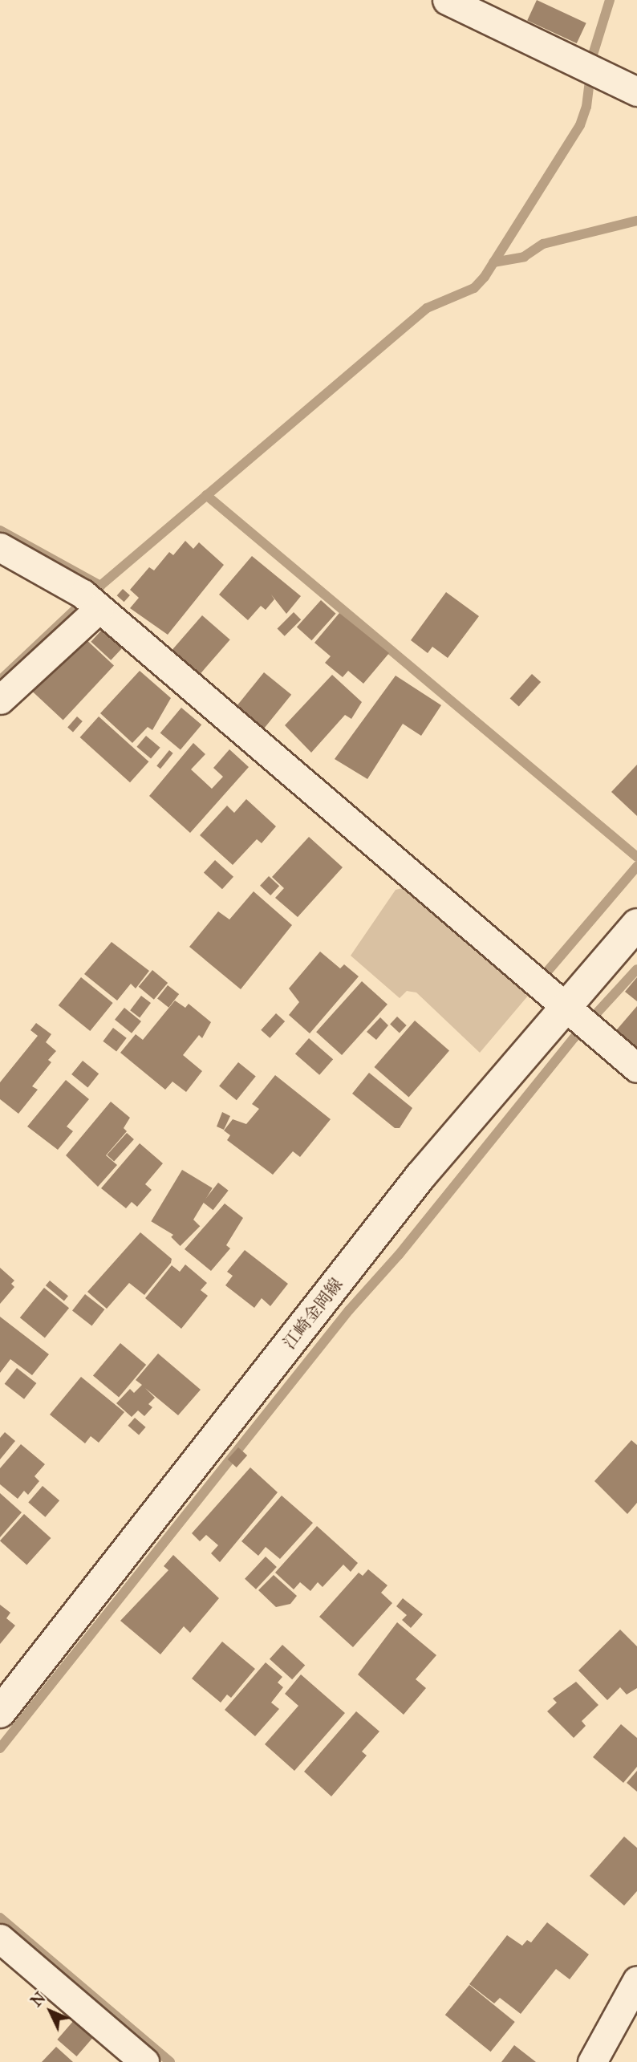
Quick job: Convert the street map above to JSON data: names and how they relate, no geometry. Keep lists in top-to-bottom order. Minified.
{"streets":{"main road":["江崎金岡線"]},"north":"top left"}
